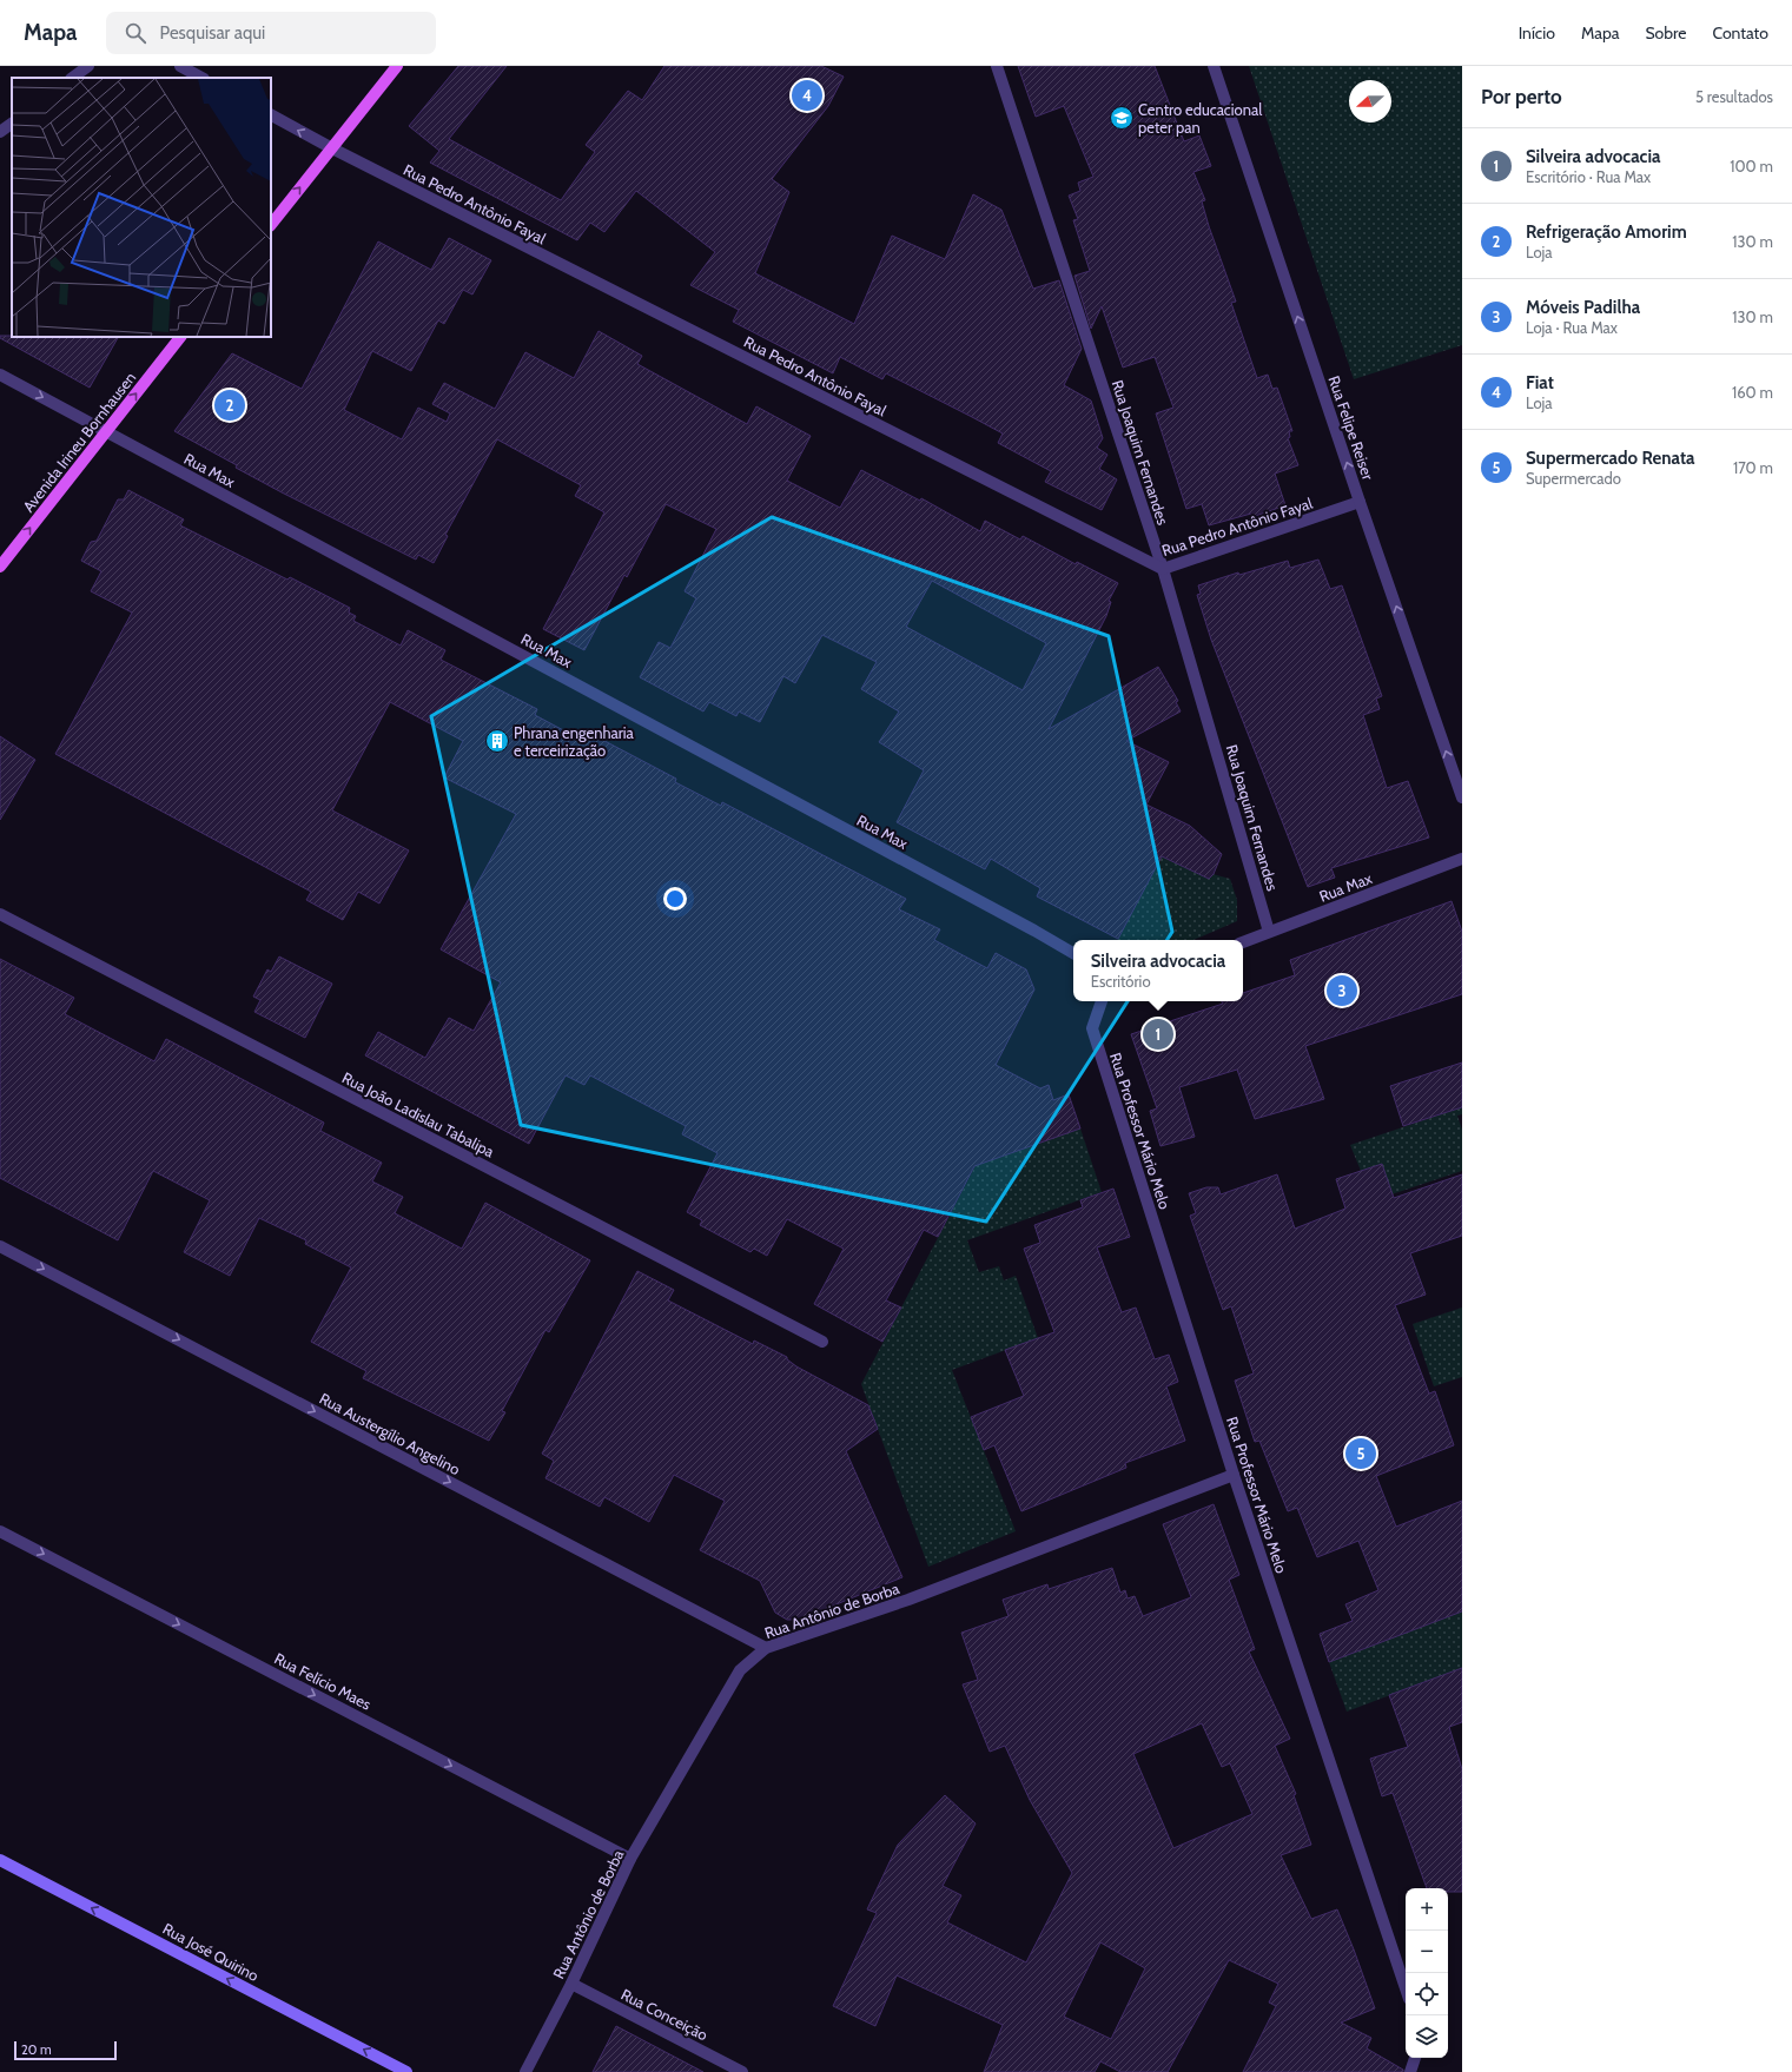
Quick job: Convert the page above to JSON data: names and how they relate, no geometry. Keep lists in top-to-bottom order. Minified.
{"streets":{"main road":["Avenida Irineu Bornhausen","Rua José Quirino"],"street":["Rua Pedro Antônio Fayal","Rua Felipe Reiser","Rua Joaquim Fernandes","Rua Max","Rua João Ladislau Tabalipa","Rua Professor Mário Melo","Rua Austergílio Angelino","Rua Antônio de Borba","Rua Felício Maes","Rua Conceição"]},"crossings":[["Rua Pedro Antônio Fayal","Rua Felipe Reiser"],["Rua Pedro Antônio Fayal","Rua Joaquim Fernandes"],["Avenida Irineu Bornhausen","Rua Max"],["Rua Joaquim Fernandes","Rua Max"],["Rua Professor Mário Melo","Rua Antônio de Borba"],["Rua Austergílio Angelino","Rua Antônio de Borba"],["Rua Antônio de Borba","Rua Felício Maes"],["Rua Antônio de Borba","Rua Conceição"]],"one_way":["Rua Felipe Reiser","Avenida Irineu Bornhausen","Rua Austergílio Angelino","Rua Felício Maes","Rua José Quirino"],"places":{"school or university":["Centro educacional peter pan"],"building":["Phrana engenharia e terceirização"]},"scale_bar":"20 m","north":"left","page":{"header":"Mapa","search":"Pesquisar aqui","nav":["Início","Mapa","Sobre","Contato"],"heading":["Por perto","5 resultados"],"pins":["4","2","3","1","5"],"list":[{"mark":"1","name":"Silveira advocacia","note":"Escritório · Rua Max","value":"100 m"},{"mark":"2","name":"Refrigeração Amorim","note":"Loja","value":"130 m"},{"mark":"3","name":"Móveis Padilha","note":"Loja · Rua Max","value":"130 m"},{"mark":"4","name":"Fiat","note":"Loja","value":"160 m"},{"mark":"5","name":"Supermercado Renata","note":"Supermercado","value":"170 m"}],"popup":["Silveira advocacia","Escritório"],"map_buttons":["+","−"],"scale":"20 m"}}
